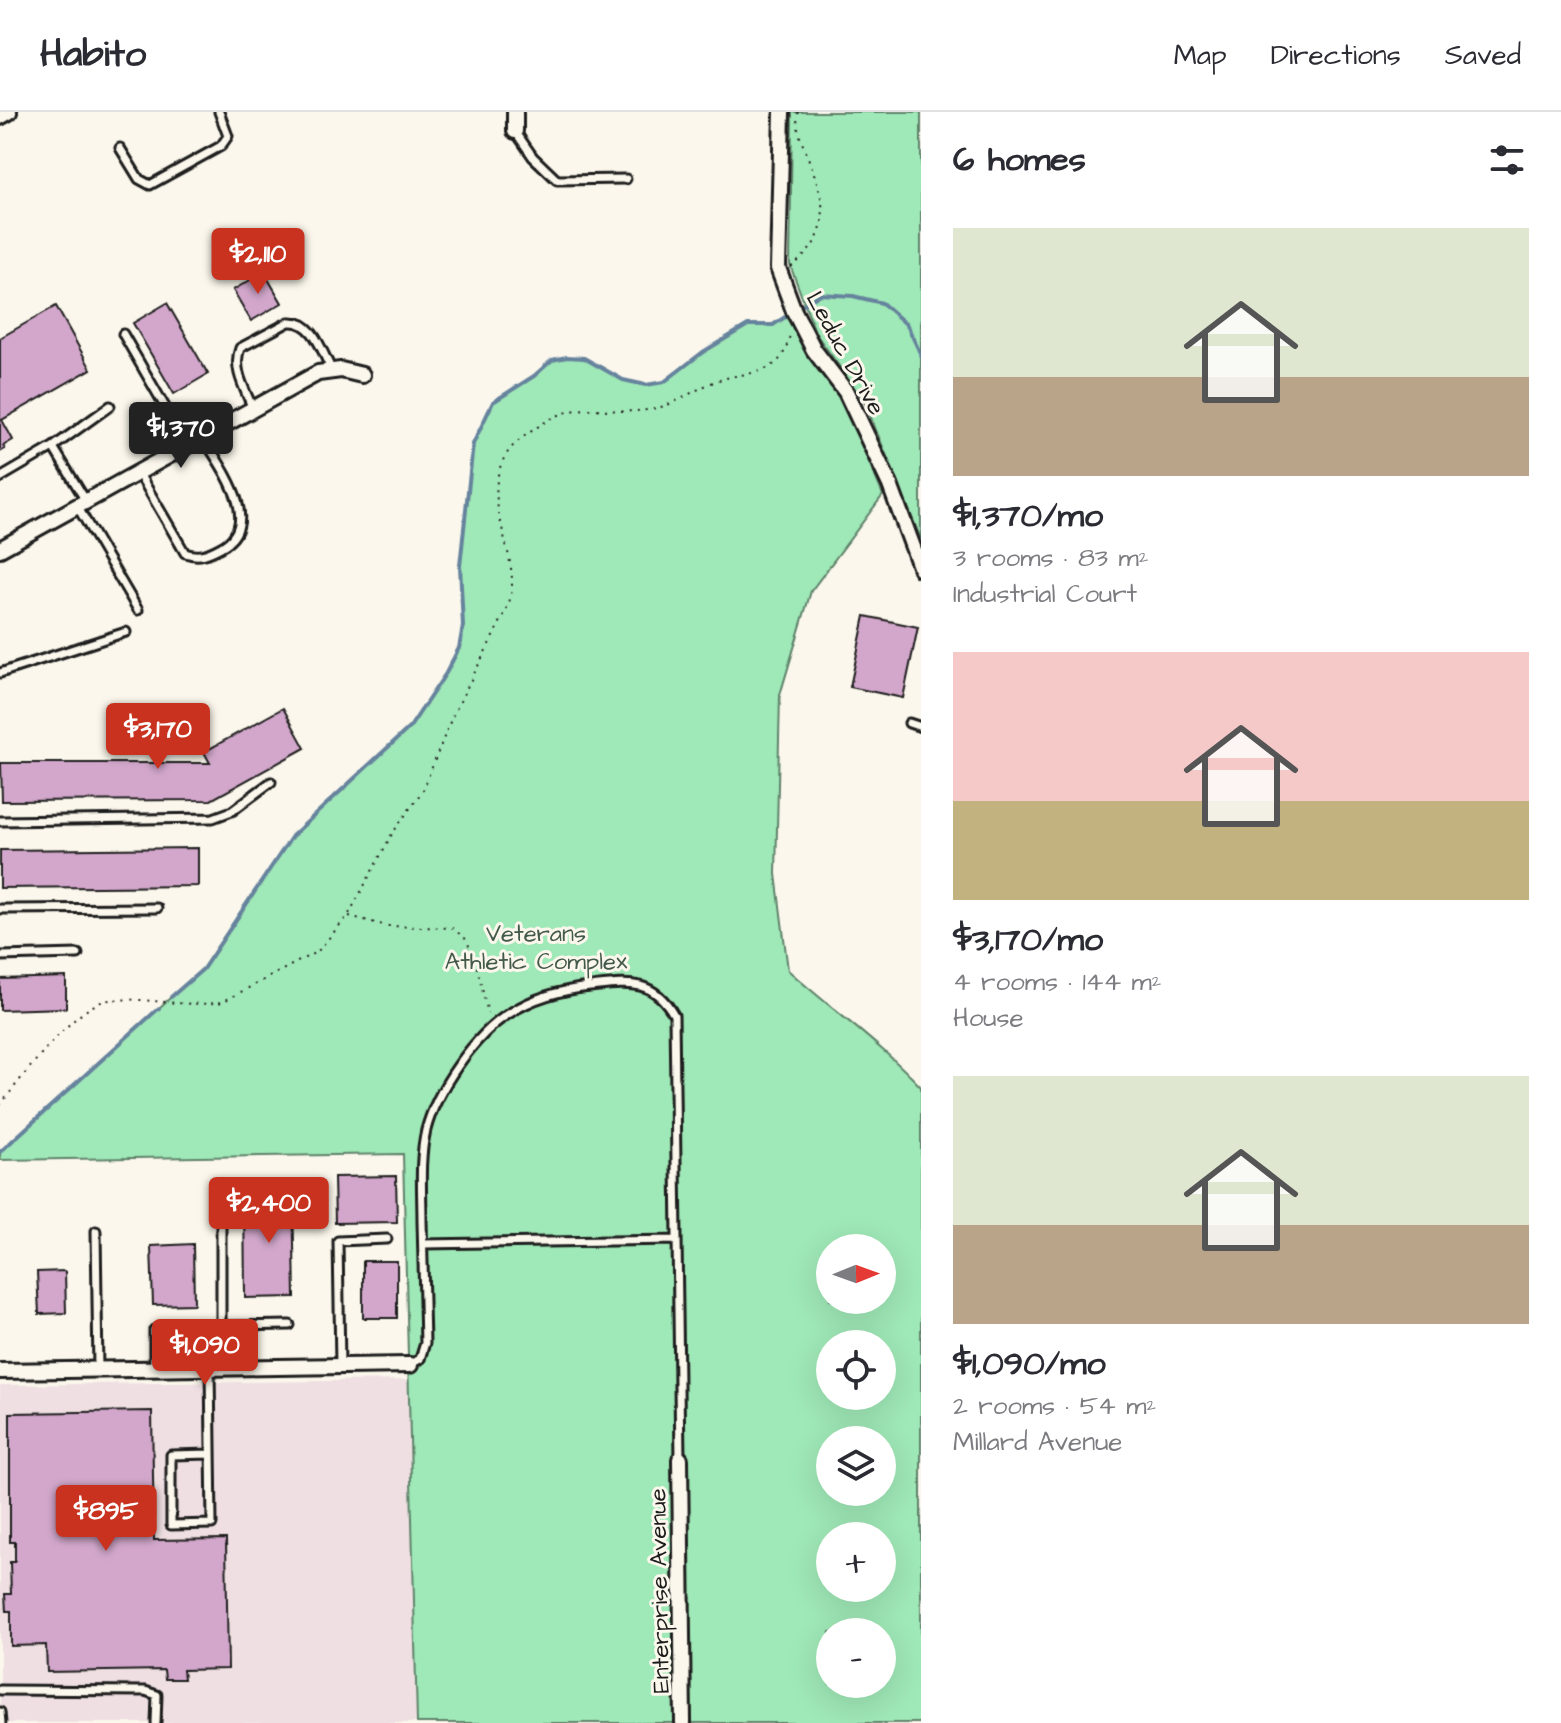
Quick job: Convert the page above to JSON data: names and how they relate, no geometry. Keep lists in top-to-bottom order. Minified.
{"streets":{"street":["Leduc Drive","Enterprise Avenue"]},"parks":["Veterans Athletic Complex"],"north":"right","page":{"header":"Habito","nav":["Map","Directions","Saved"],"heading":"6 homes","list":[{"name":"$1,370/mo","note":"3 rooms · 83 m² · Industrial Court"},{"name":"$3,170/mo","note":"4 rooms · 144 m² · House"},{"name":"$1,090/mo","note":"2 rooms · 54 m² · Millard Avenue"}],"price":["$2,110","$1,370","$3,170","$2,400","$1,090","$895"],"map_buttons":["+","−"]}}
